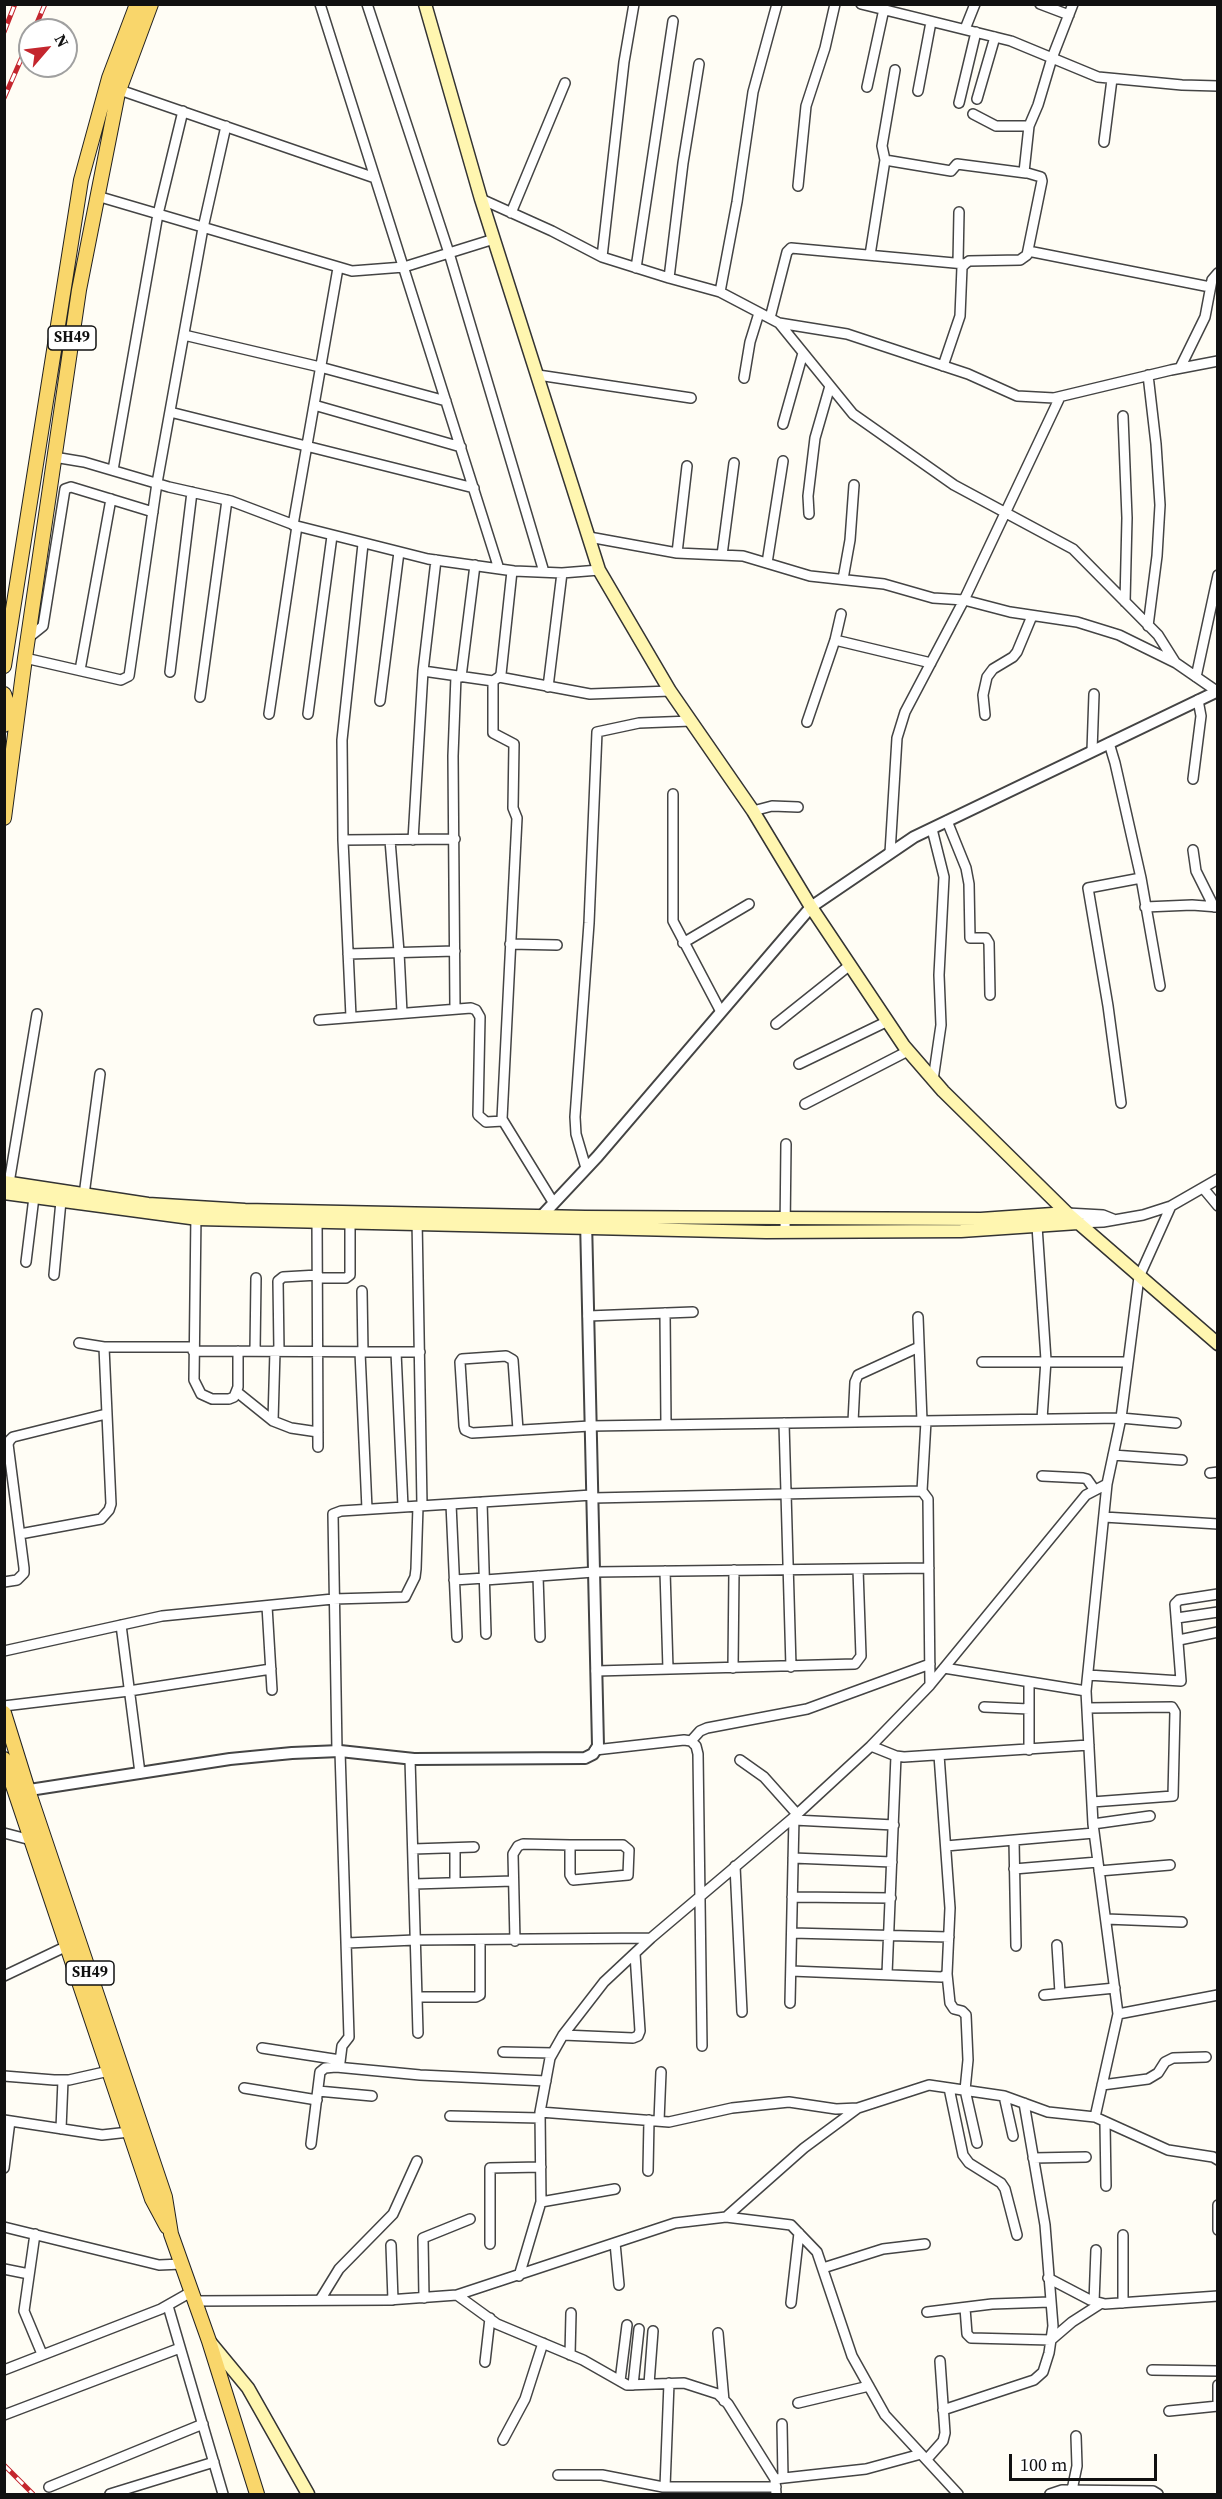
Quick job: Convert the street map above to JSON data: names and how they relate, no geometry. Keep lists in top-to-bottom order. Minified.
{"streets":{"main road":["SH49"]},"scale_bar":"100 m","north":"top right"}
